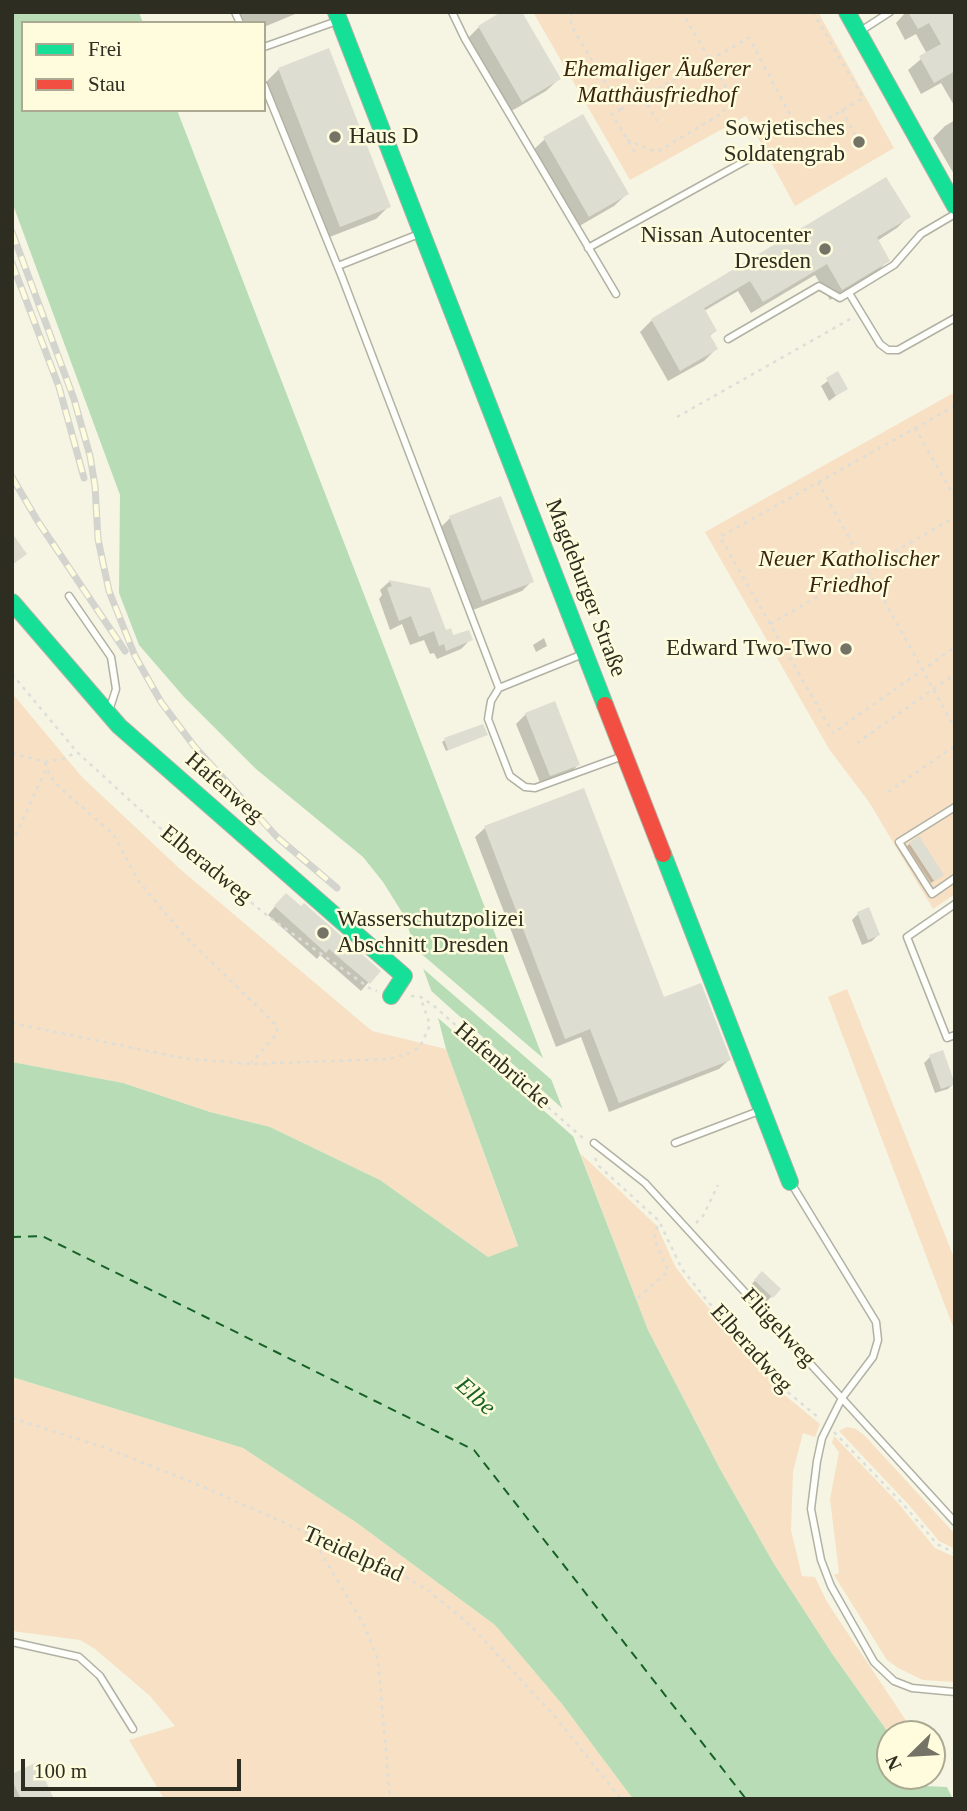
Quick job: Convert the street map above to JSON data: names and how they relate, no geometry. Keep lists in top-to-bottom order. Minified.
{"streets":{"street":["Magdeburger Straße","Hafenweg"],"lane":["Flügelweg"],"path":["Elberadweg","Hafenbrücke","Treidelpfad"]},"crossings":[["Hafenweg","Elberadweg"],["Elberadweg","Hafenbrücke"],["Hafenbrücke","Flügelweg"]],"water":["Elbe"],"parks":["Ehemaliger Äußerer Matthäusfriedhof","Neuer Katholischer Friedhof"],"places":["Haus D","Sowjetisches Soldatengrab","Nissan Autocenter Dresden","Edward Two-Two","Wasserschutzpolizei Abschnitt Dresden"],"legend":["Frei","Stau"],"scale_bar":"100 m","north":"bottom left"}
